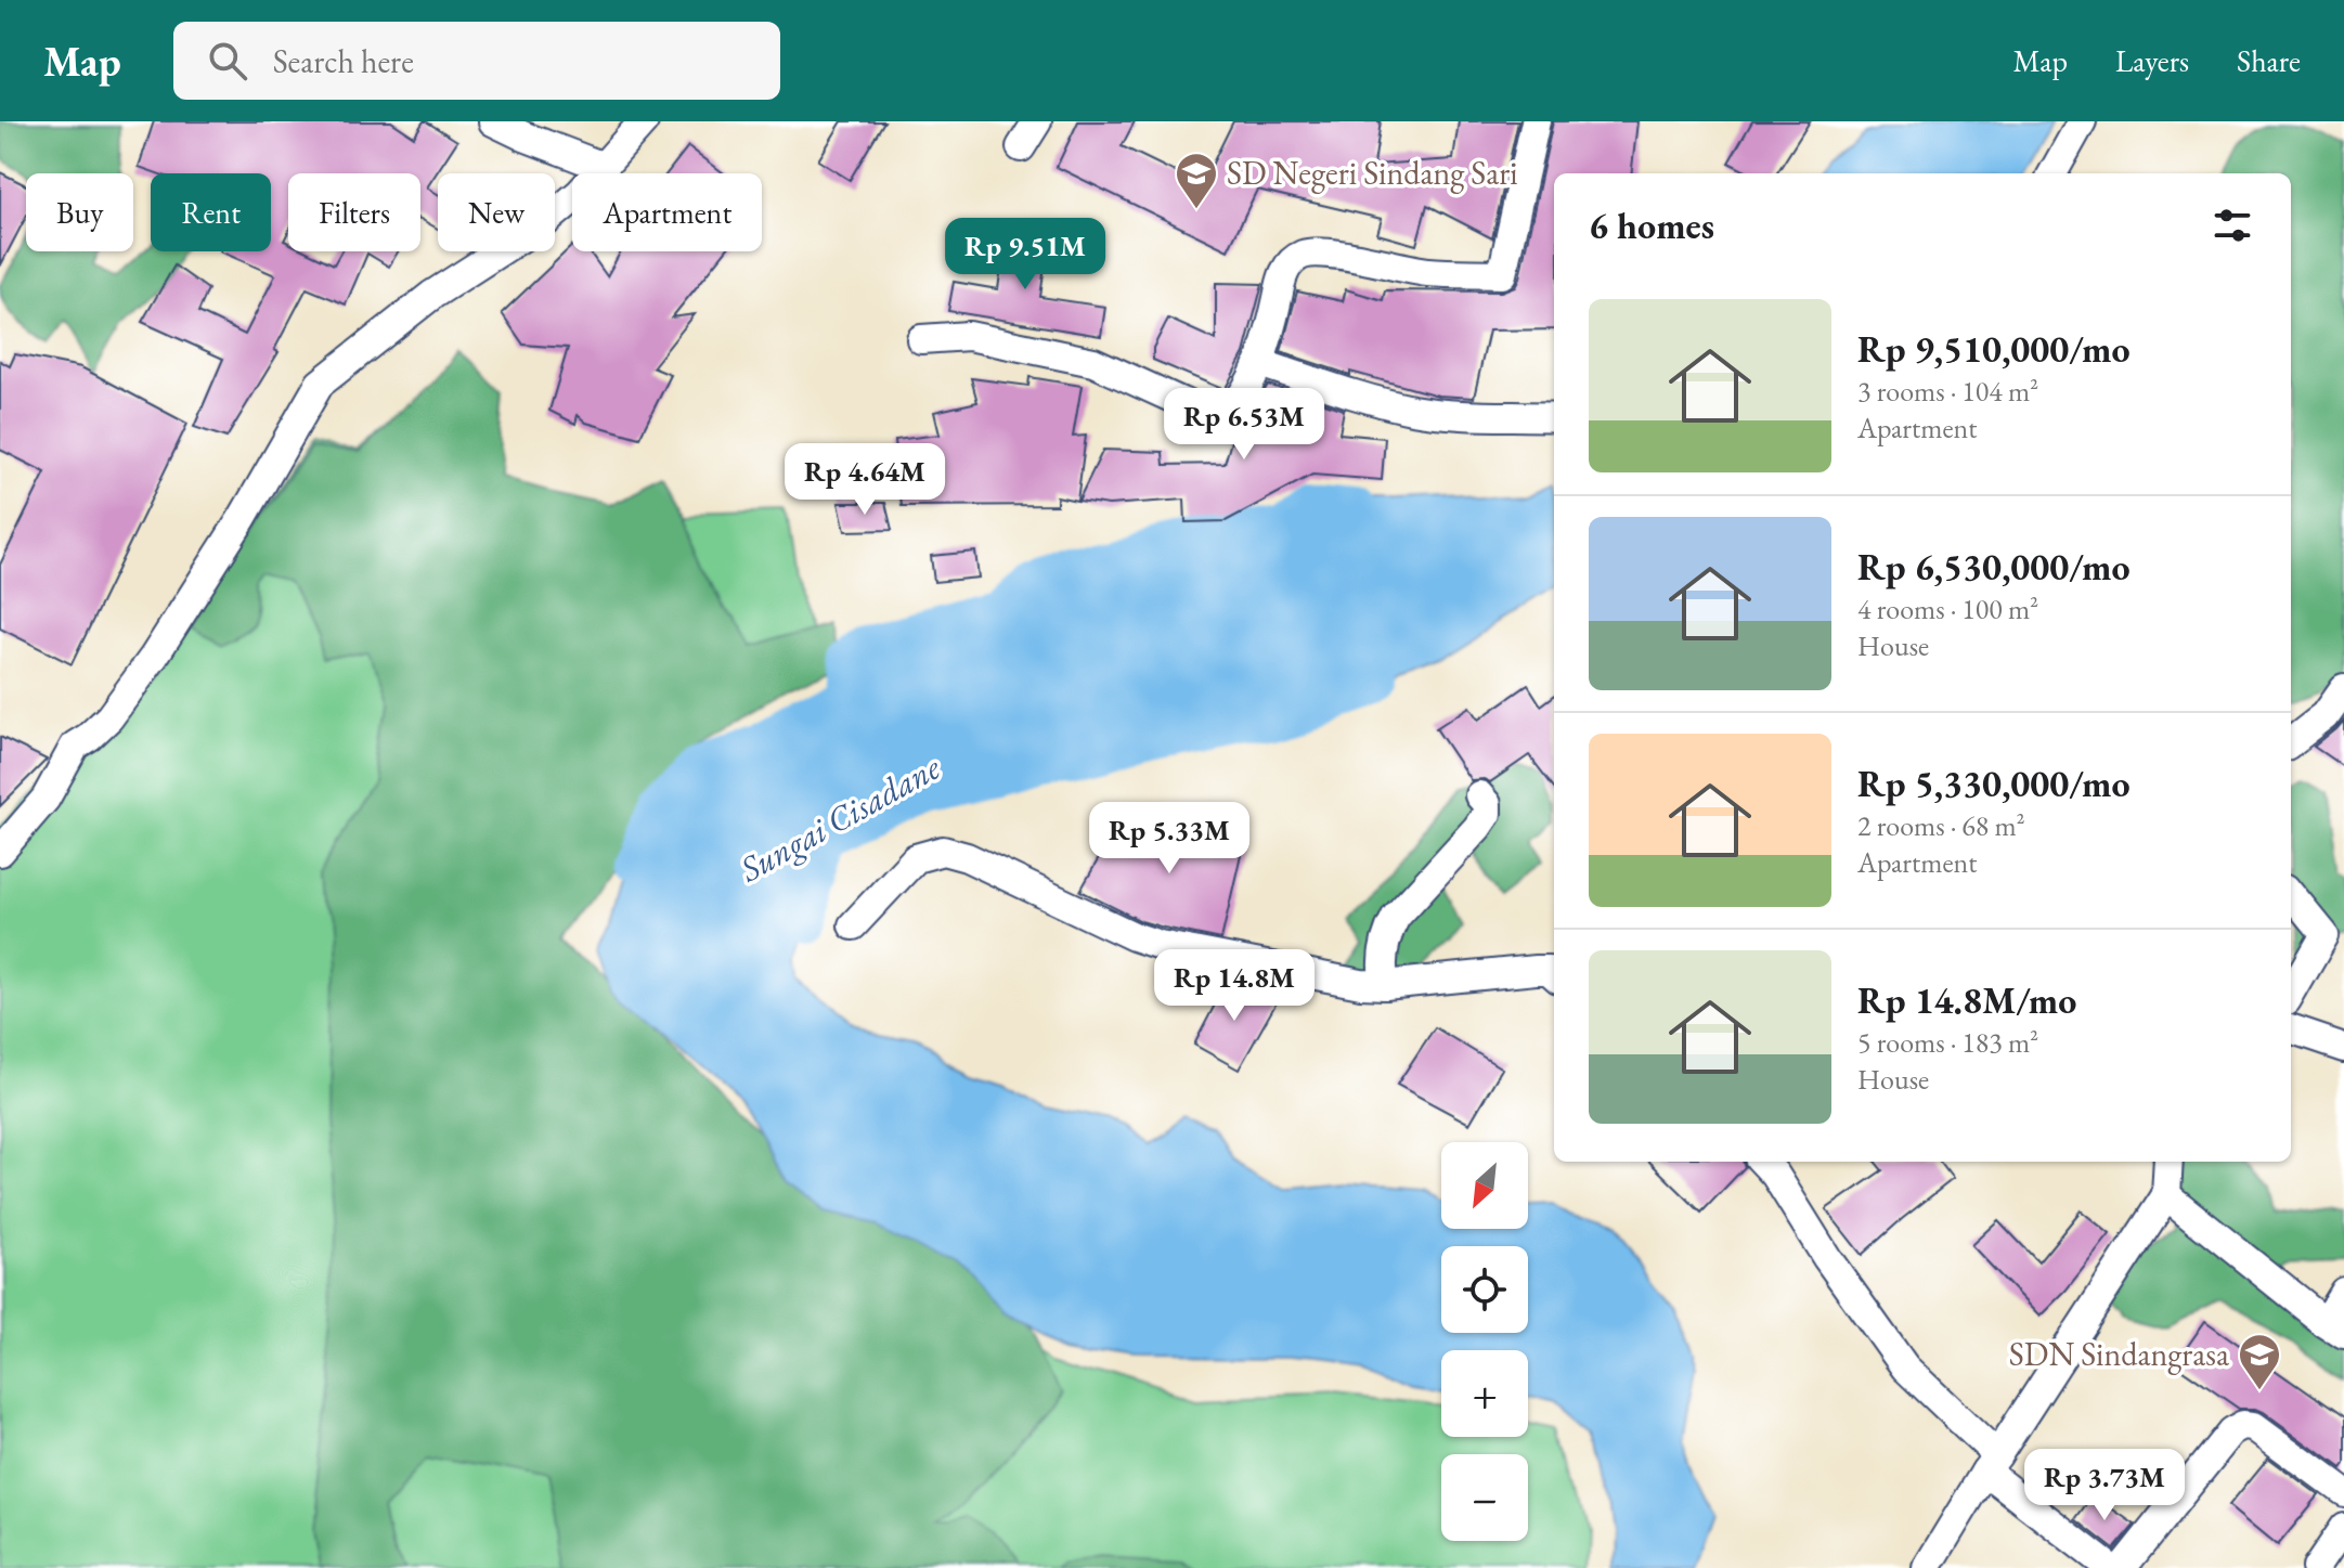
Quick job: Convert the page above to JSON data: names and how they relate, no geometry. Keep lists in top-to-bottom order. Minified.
{"water":["Sungai Cisadane"],"places":{"school or university":["SD Negeri Sindang Sari","SDN Sindangrasa"]},"north":"bottom left","page":{"header":"Map","search":"Search here","nav":["Map","Layers","Share"],"chip":["Buy","Rent","Filters","New","Apartment"],"heading":"6 homes","price":["Rp 9.51M","Rp 6.53M","Rp 4.64M","Rp 5.33M","Rp 14.8M","Rp 3.73M"],"list":[{"name":"Rp 9,510,000/mo","note":"3 rooms · 104 m² · Apartment"},{"name":"Rp 6,530,000/mo","note":"4 rooms · 100 m² · House"},{"name":"Rp 5,330,000/mo","note":"2 rooms · 68 m² · Apartment"},{"name":"Rp 14.8M/mo","note":"5 rooms · 183 m² · House"}],"map_buttons":["+","−"]}}
